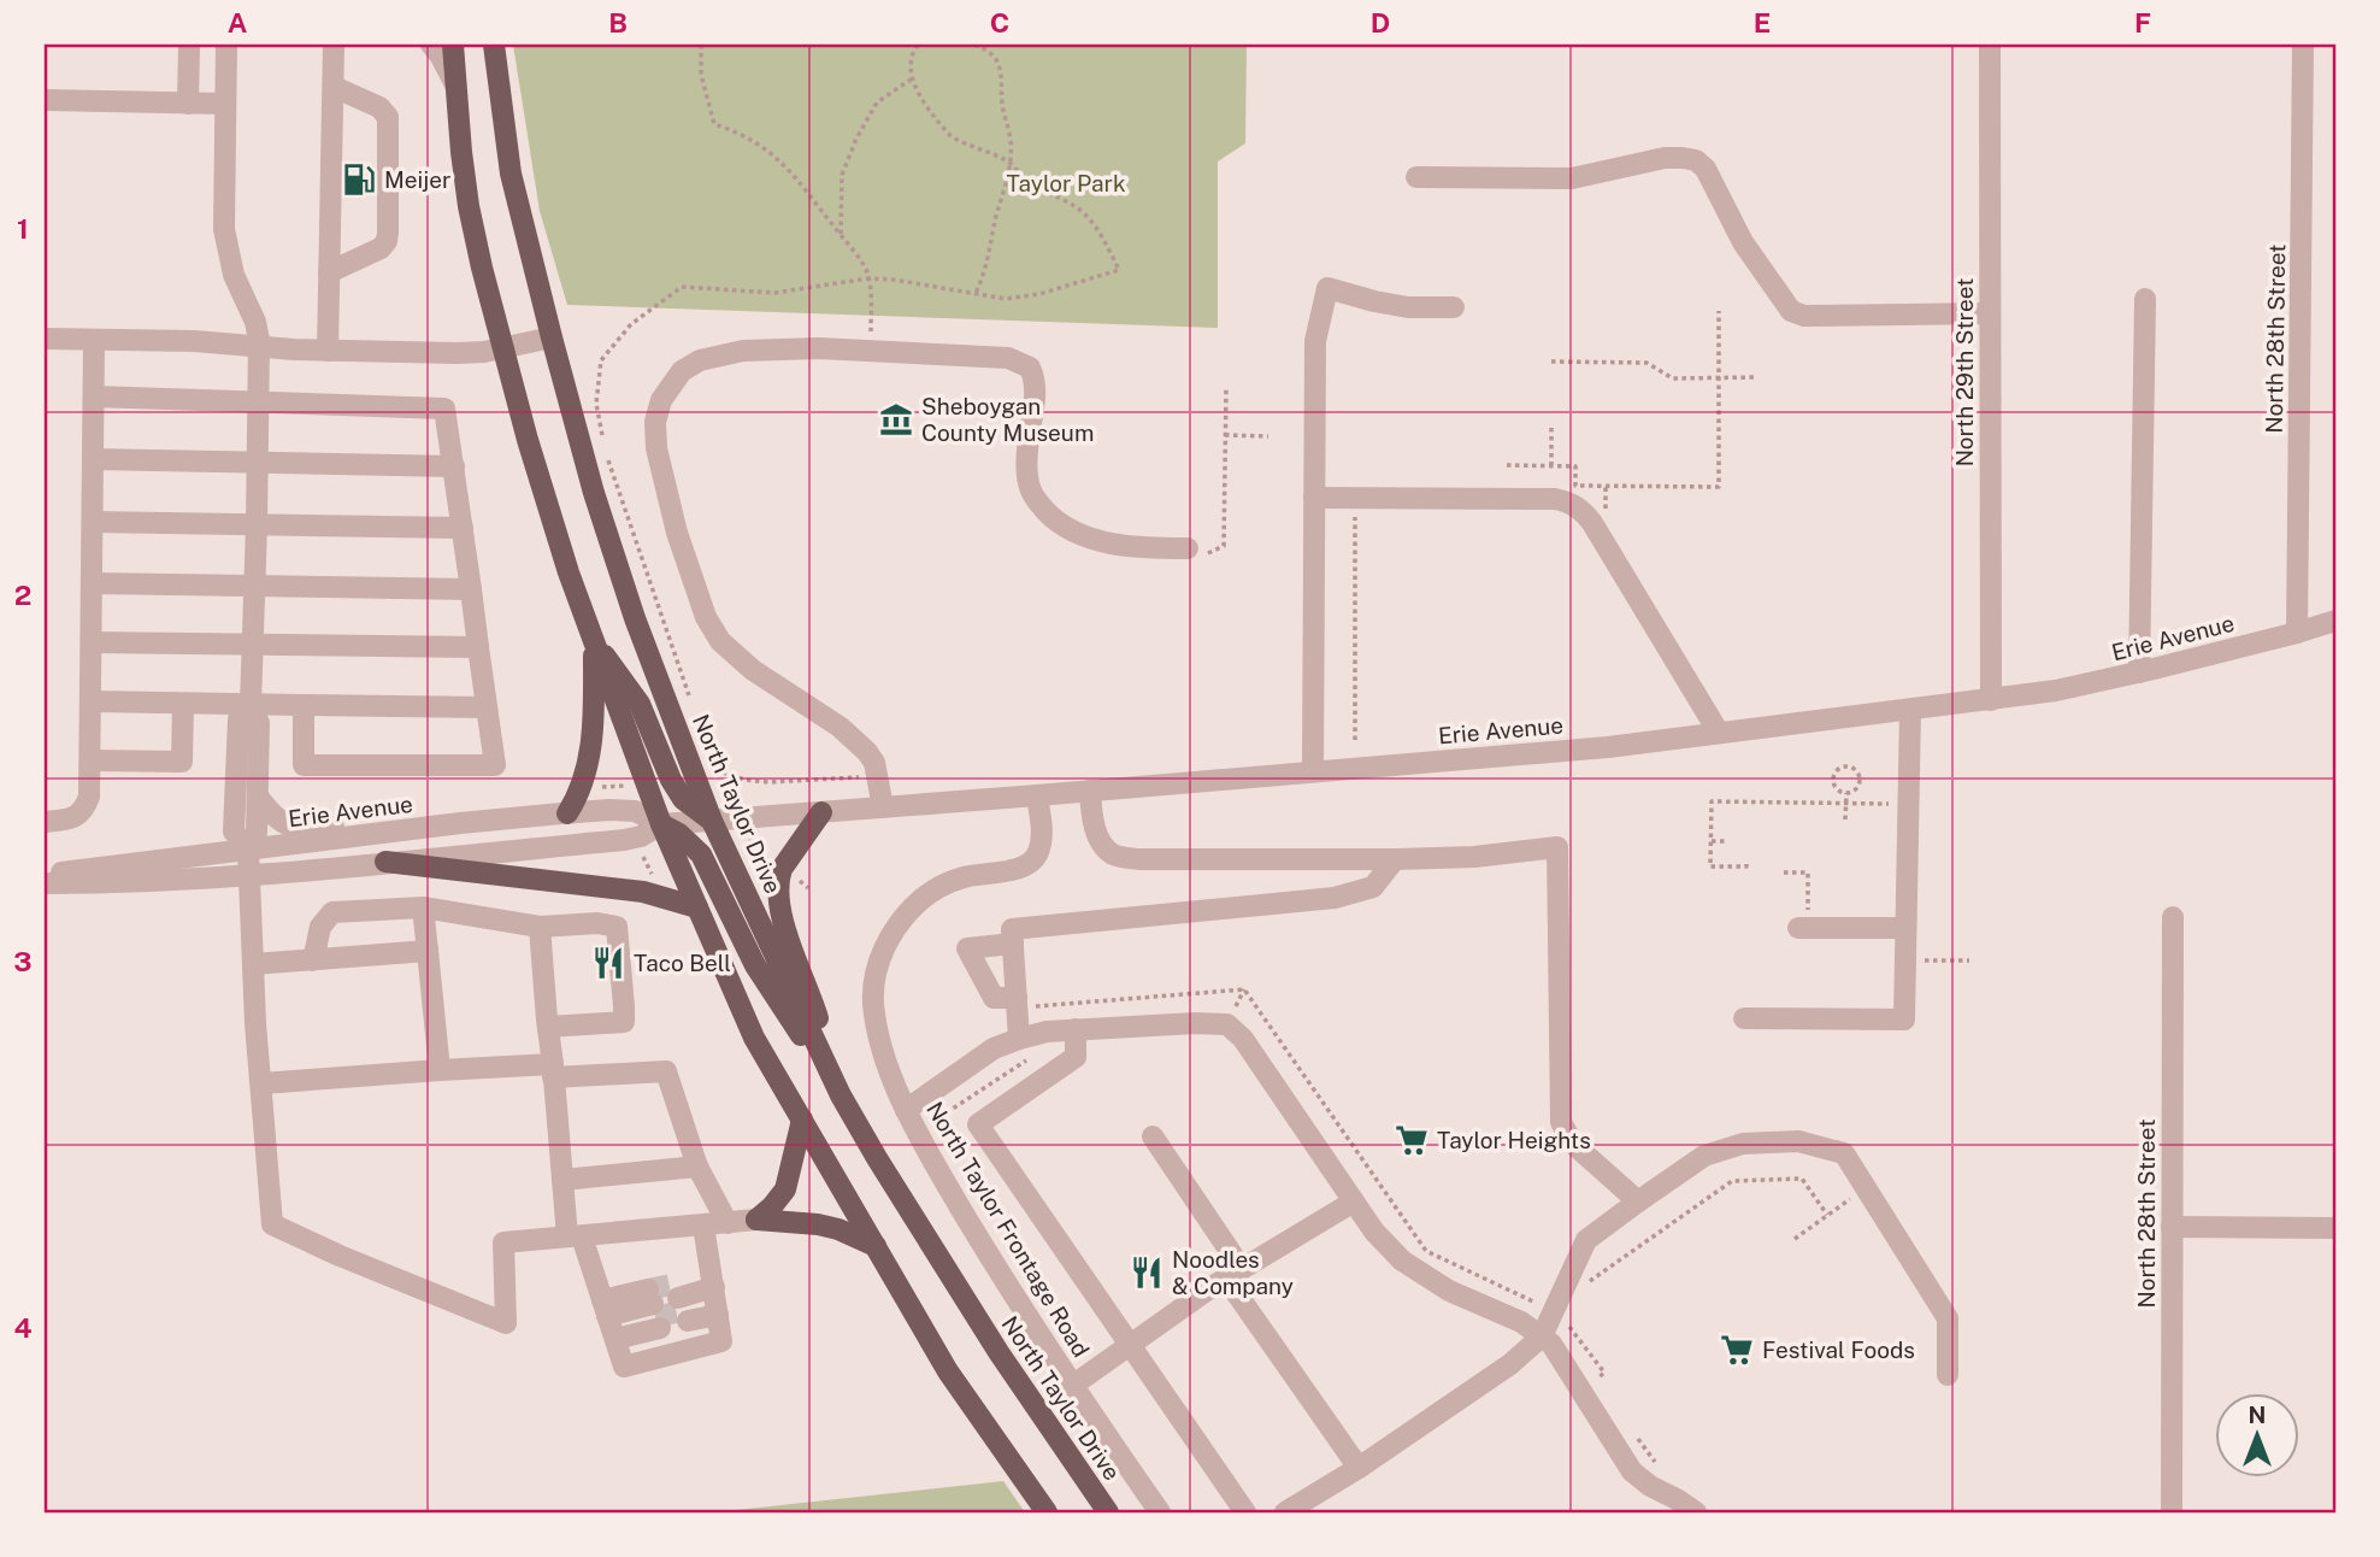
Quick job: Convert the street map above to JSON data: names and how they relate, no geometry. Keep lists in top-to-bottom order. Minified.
{"streets":{"main road":["North Taylor Drive"],"street":["North 28th Street","North 29th Street","Erie Avenue","North Taylor Frontage Road"]},"crossings":[["North 28th Street","Erie Avenue"],["North 29th Street","Erie Avenue"],["Erie Avenue","North Taylor Drive"],["Erie Avenue","North Taylor Frontage Road"]],"parks":["Taylor Park"],"places":{"fuel station":["Meijer"],"museum":["Sheboygan County Museum"],"restaurant":["Taco Bell","Noodles & Company"],"supermarket":["Taylor Heights","Festival Foods"]},"north":"top","grid":{"columns":["A","B","C","D","E","F"],"rows":["1","2","3","4"]}}
